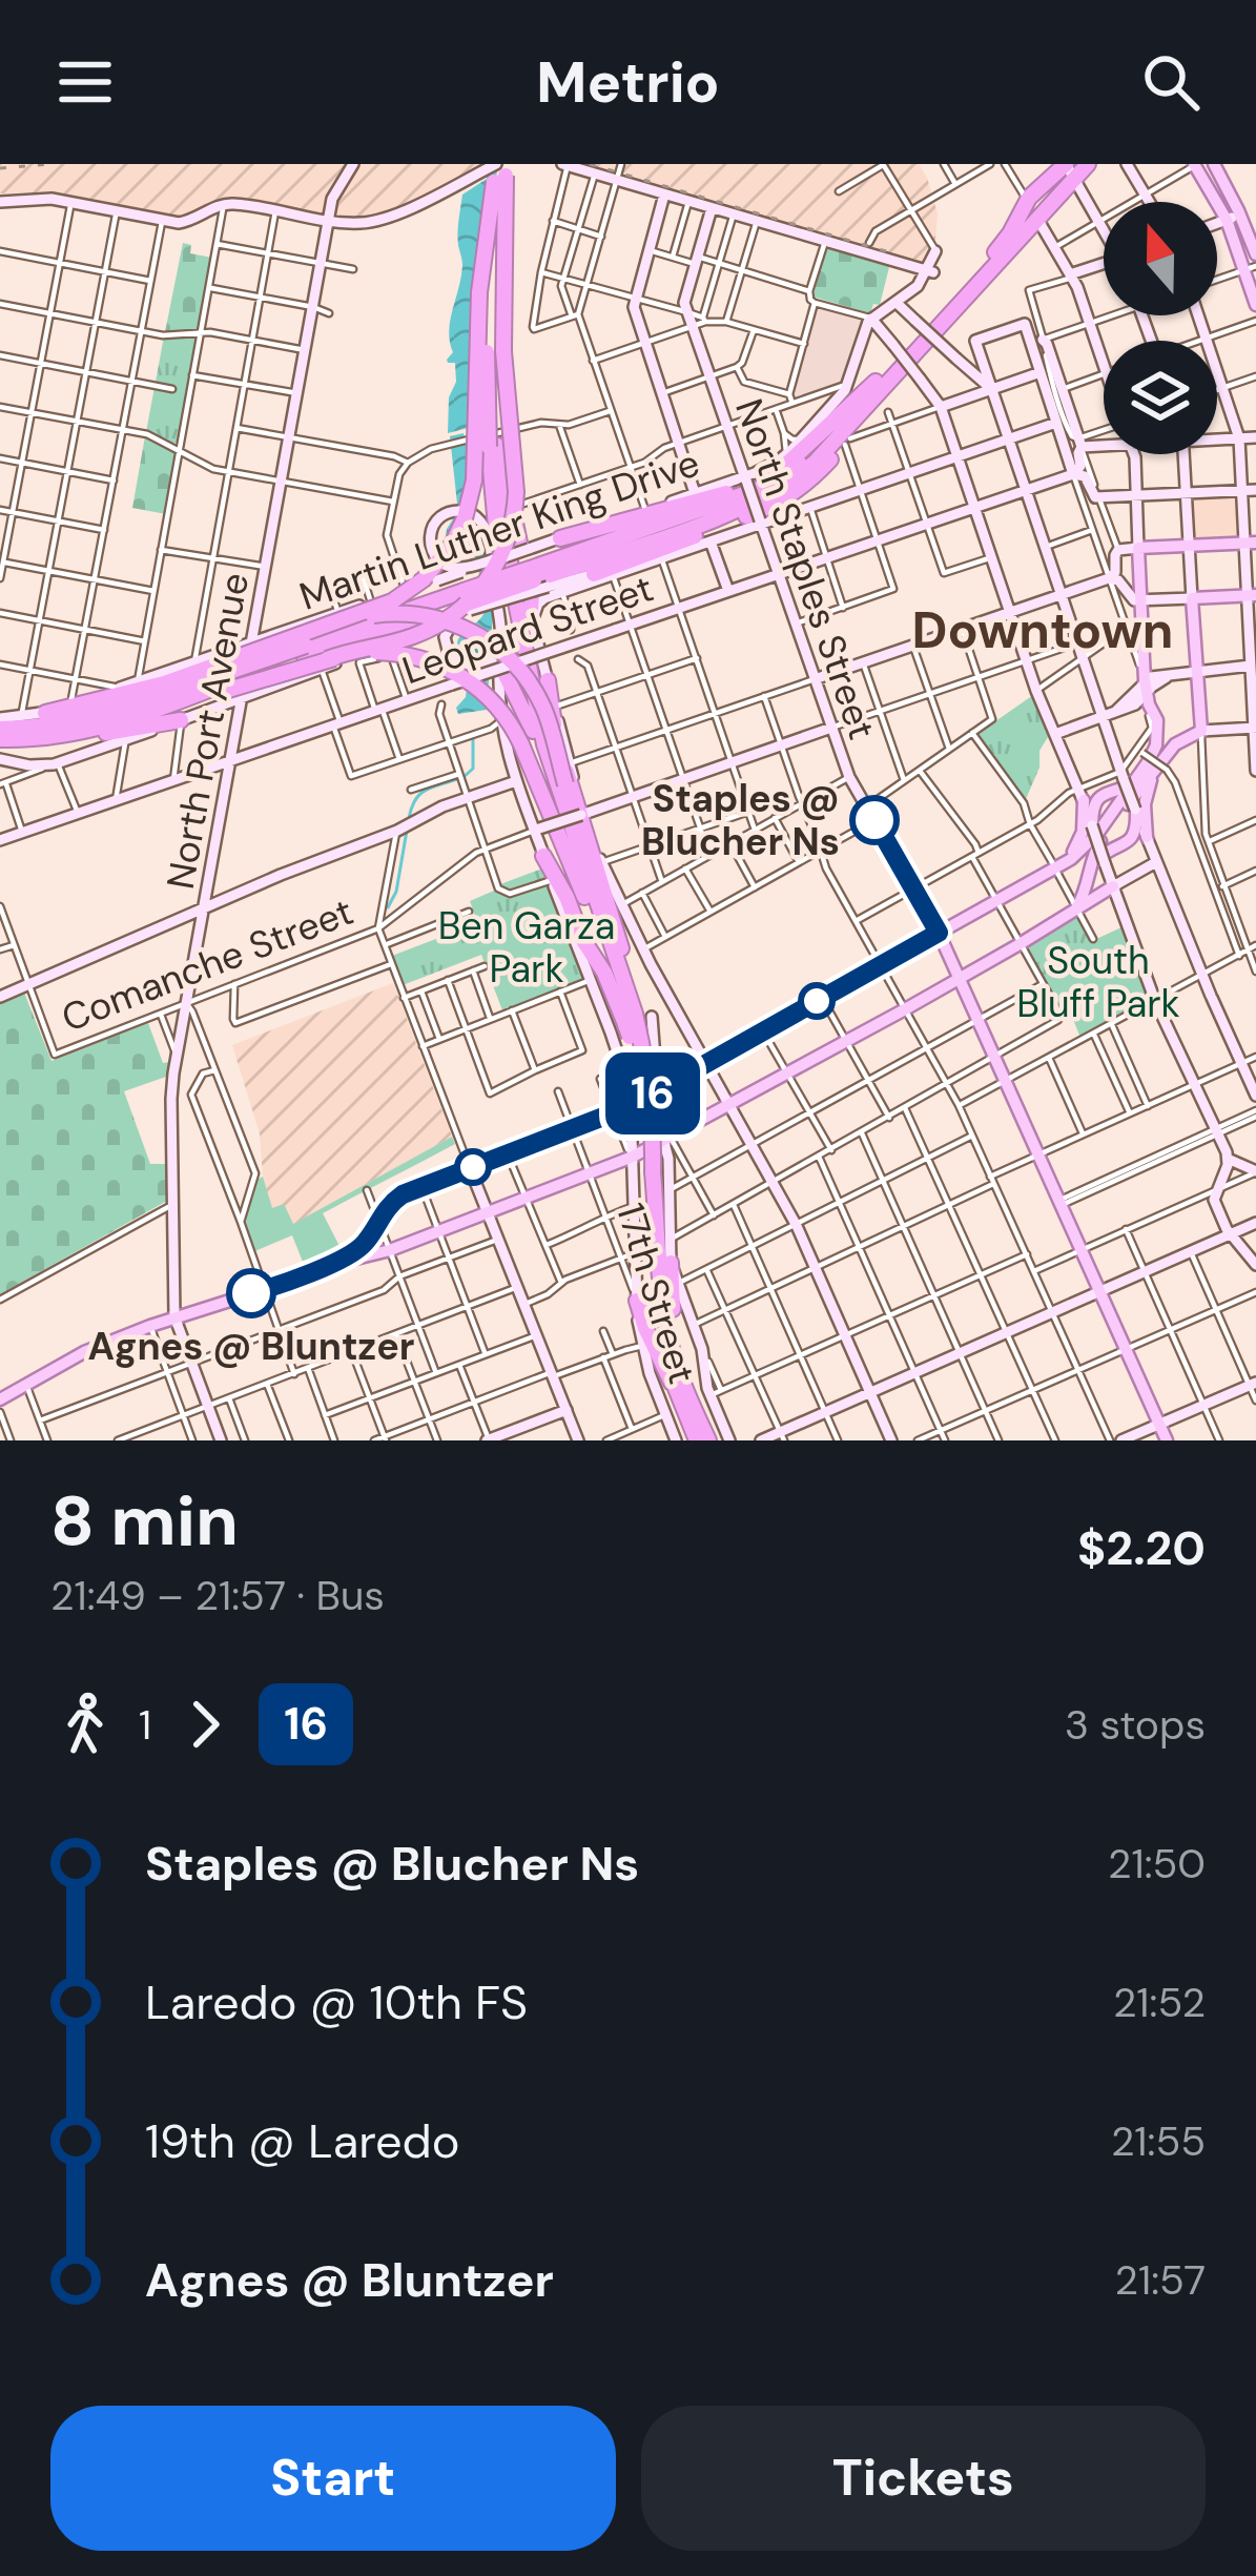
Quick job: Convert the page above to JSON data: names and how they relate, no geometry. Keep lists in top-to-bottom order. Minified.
{"streets":{"main road":["Martin Luther King Drive","North Staples Street","Leopard Street","North Port Avenue","Comanche Street","17th Street"]},"crossings":[["Martin Luther King Drive","North Staples Street"],["Martin Luther King Drive","North Port Avenue"],["North Staples Street","Leopard Street"],["North Staples Street","Comanche Street"],["Leopard Street","North Port Avenue"],["North Port Avenue","Comanche Street"],["Comanche Street","17th Street"]],"districts":["Downtown"],"parks":["Ben Garza Park","South Bluff Park"],"places":["Staples @ Blucher Ns","Agnes @ Bluntzer"],"lines":["bus line 16"],"north":"top","page":{"header":"Metrio","on_map":"16","heading":["8 min","21:49 – 21:57 · Bus","$2.20"],"legs":["1","16","3 stops"],"list":[{"name":"Staples @ Blucher Ns","value":"21:50"},{"name":"Laredo @ 10th FS","value":"21:52"},{"name":"19th @ Laredo","value":"21:55"},{"name":"Agnes @ Bluntzer","value":"21:57"}],"buttons":["Start","Tickets"]}}
